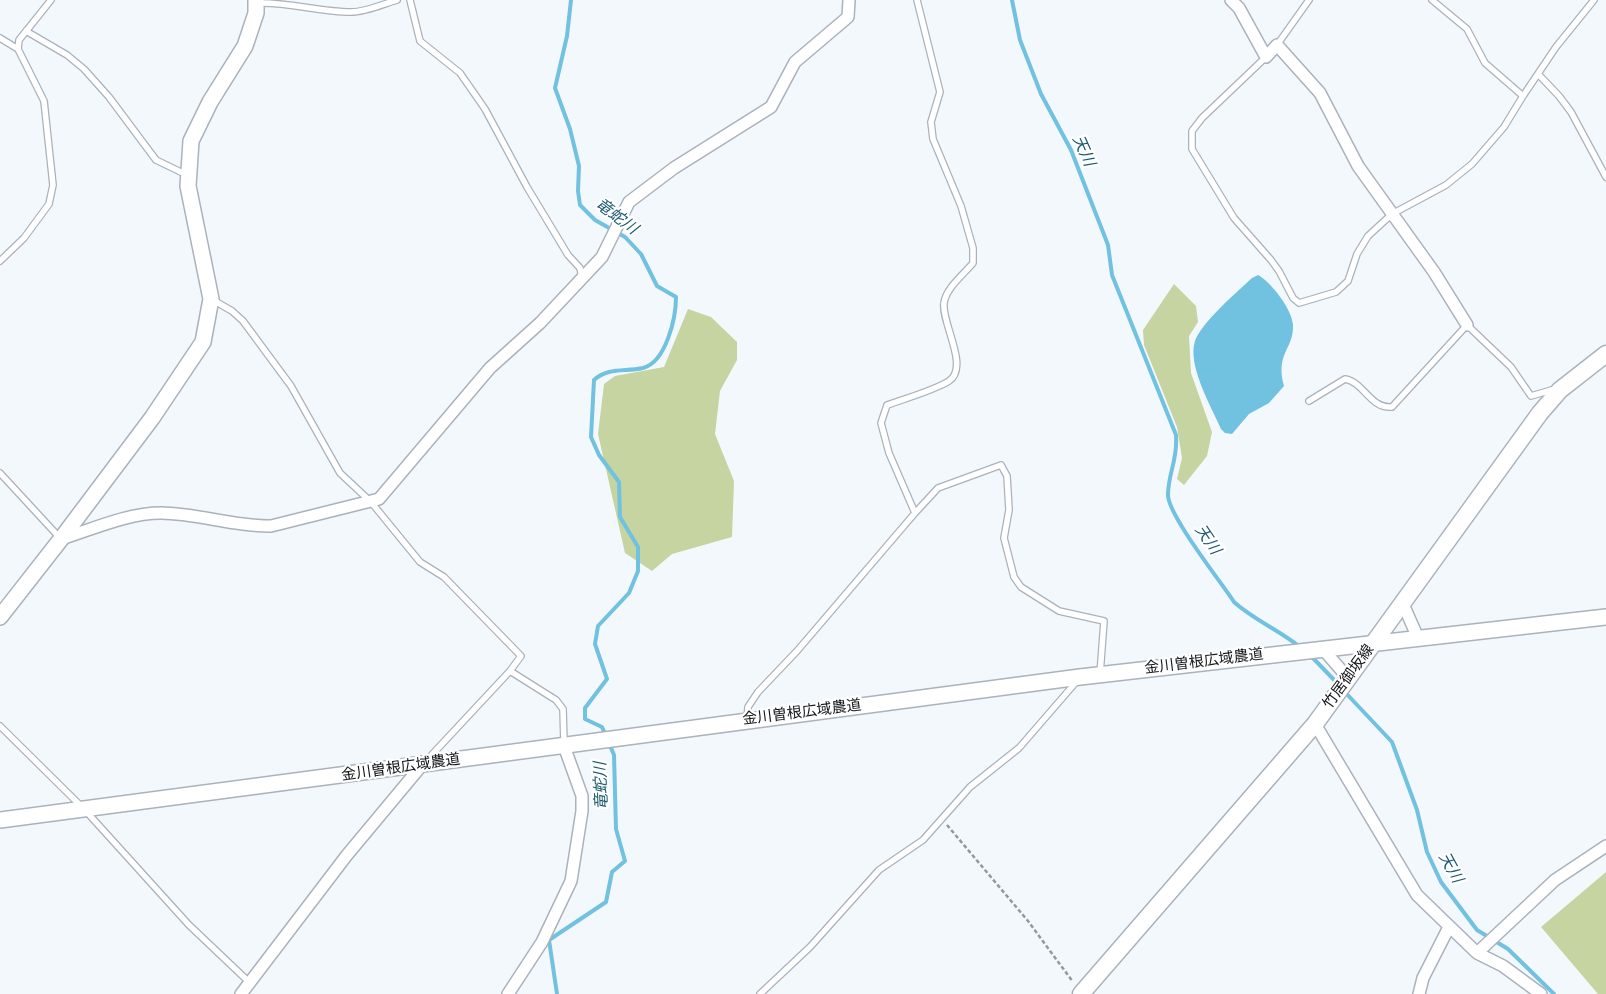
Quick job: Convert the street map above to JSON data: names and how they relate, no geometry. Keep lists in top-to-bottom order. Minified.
{"streets":{"main road":["竹居御坂線"],"street":["金川曽根広域農道"]},"crossings":[["金川曽根広域農道","竹居御坂線"]],"water":["天川","竜蛇川"]}
